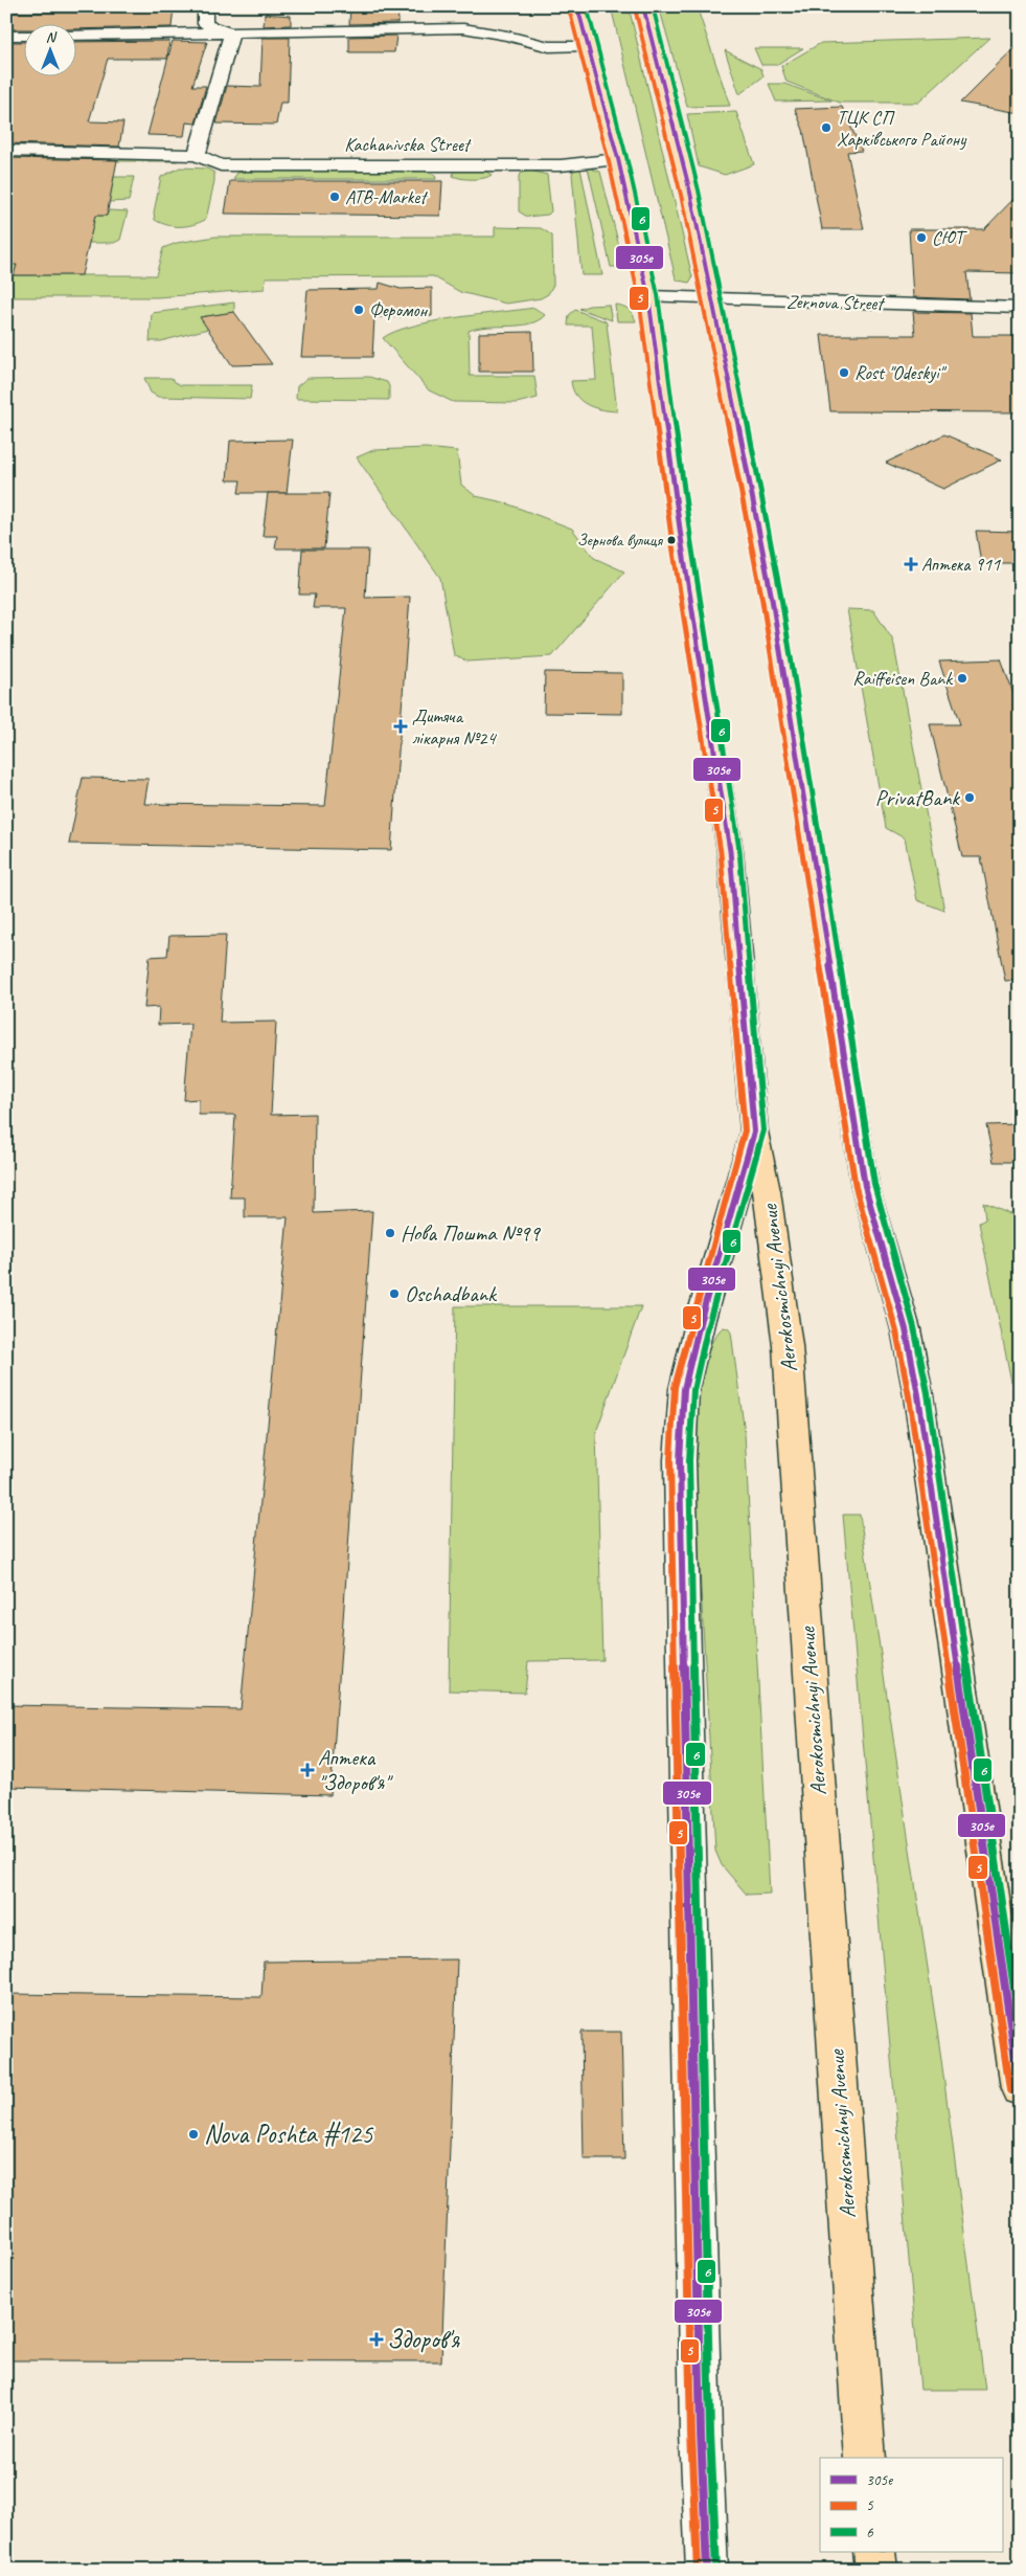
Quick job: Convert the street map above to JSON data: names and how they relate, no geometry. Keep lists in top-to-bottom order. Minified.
{"streets":{"main road":["Aerokosmichnyi Avenue"],"street":["Kachanivska Street","Zernova Street"]},"crossings":[["Kachanivska Street","Aerokosmichnyi Avenue"],["Zernova Street","Aerokosmichnyi Avenue"]],"places":{"other":["ТЦК СП Харківського Району","ATB-Market","СЮТ","Феромон","Rost \"Odeskyi\"","Зернова вулиця","Raiffeisen Bank","PrivatBank","Нова Пошта №99","Oschadbank","Nova Poshta #125"],"health":["Аптека 911","Дитяча лікарня №24","Аптека \"Здоров'я\"","Здоров'я"]},"lines":["transit line 305e","transit line 6","transit line 5"],"legend":["305e","5","6"],"north":"top"}
